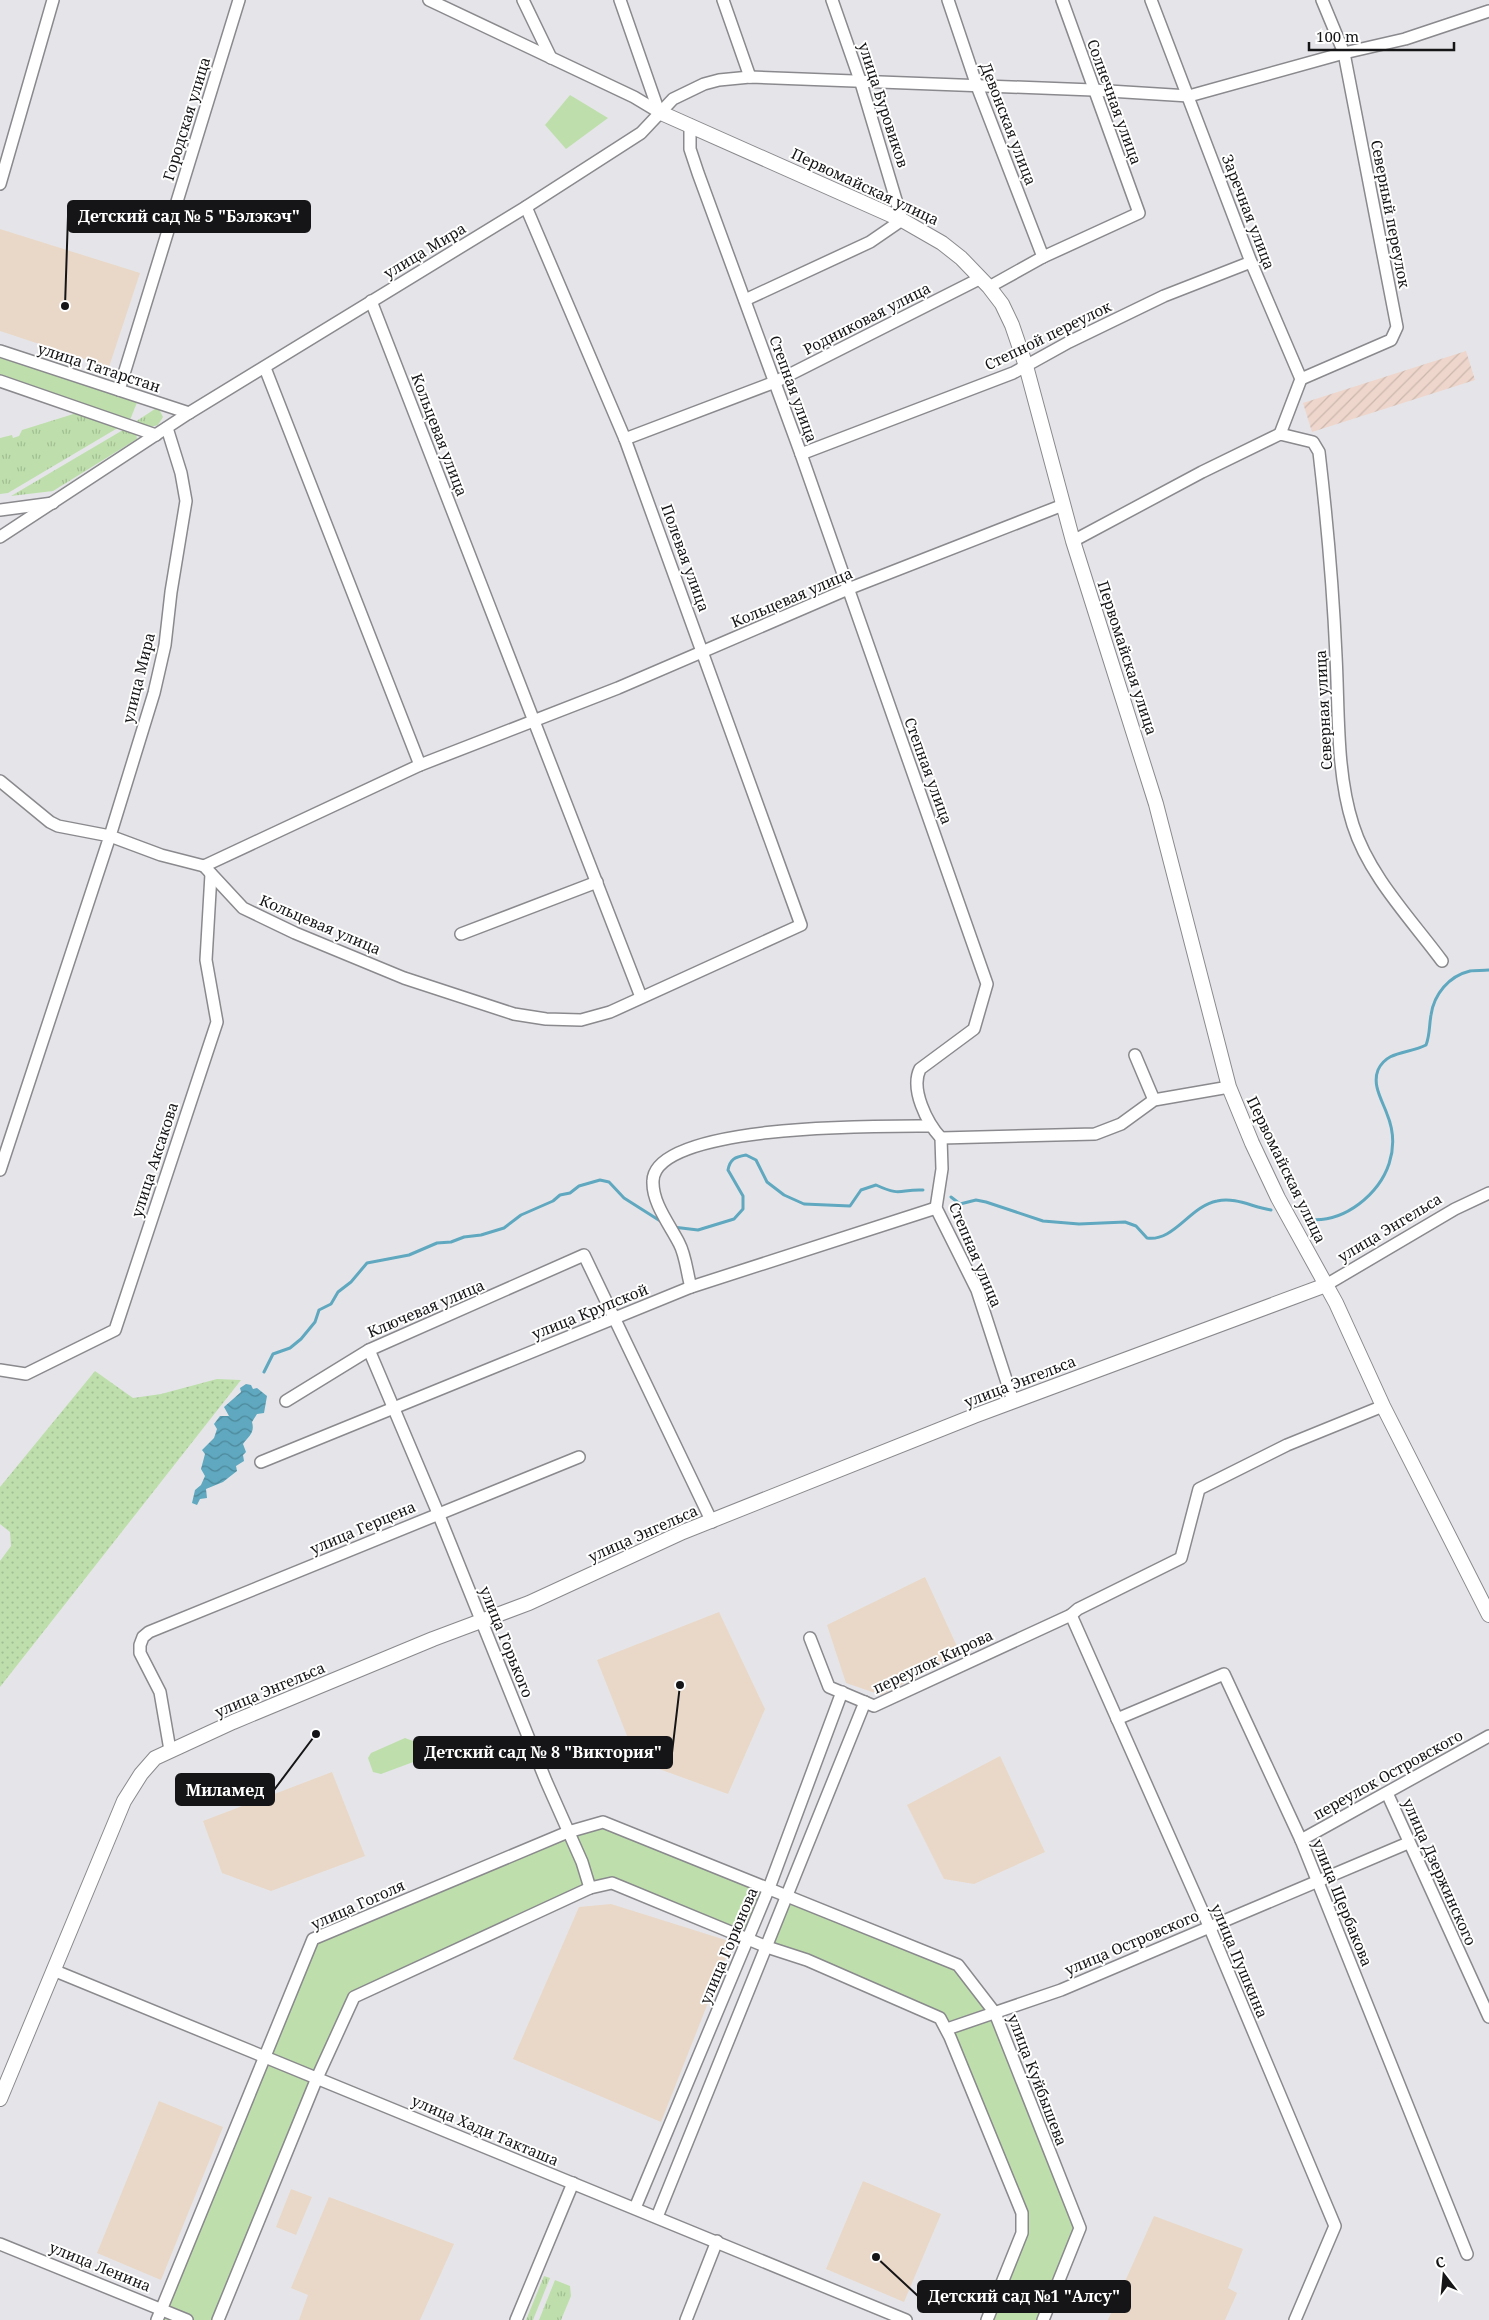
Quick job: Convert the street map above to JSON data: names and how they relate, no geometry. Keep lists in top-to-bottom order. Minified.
{"streets":{"street":["Солнечная улица","улица Буровиков","Городская улица","Девонская улица","Первомайская улица","Заречная улица","Северный переулок","улица Мира","Родниковая улица","Степной переулок","улица Татарстан","Степная улица","Кольцевая улица","Полевая улица","Северная улица","улица Аксакова","улица Энгельса","Ключевая улица","улица Крупской","улица Герцена","улица Горького","переулок Кирова","переулок Островского","улица Дзержинского","улица Щербакова","улица Гоголя","улица Островского","улица Горюнова","улица Пушкина","улица Куйбышева","улица Хади Такташа","улица Ленина"]},"crossings":[["Солнечная улица","улица Мира"],["Солнечная улица","Родниковая улица"],["улица Буровиков","Первомайская улица"],["улица Буровиков","улица Мира"],["Городская улица","улица Татарстан"],["Девонская улица","улица Мира"],["Девонская улица","Родниковая улица"],["Первомайская улица","улица Мира"],["Первомайская улица","Родниковая улица"],["Первомайская улица","Степной переулок"],["Первомайская улица","Степная улица"],["Первомайская улица","Кольцевая улица"],["Первомайская улица","улица Энгельса"],["Первомайская улица","переулок Кирова"],["Заречная улица","Северный переулок"],["Заречная улица","улица Мира"],["Заречная улица","Степной переулок"],["Северный переулок","улица Мира"],["улица Мира","улица Татарстан"],["улица Мира","Кольцевая улица"],["улица Мира","Полевая улица"],["Родниковая улица","Степная улица"],["Родниковая улица","Полевая улица"],["Степной переулок","Степная улица"],["Степная улица","Кольцевая улица"],["Степная улица","улица Энгельса"],["Степная улица","улица Крупской"],["Кольцевая улица","Полевая улица"],["Кольцевая улица","улица Аксакова"],["улица Энгельса","улица Герцена"],["улица Энгельса","улица Горького"],["улица Энгельса","улица Хади Такташа"],["Ключевая улица","улица Крупской"],["Ключевая улица","улица Горького"],["улица Крупской","улица Горького"],["улица Герцена","улица Горького"],["улица Горького","улица Гоголя"],["переулок Кирова","улица Горюнова"],["переулок Кирова","улица Пушкина"],["переулок Островского","улица Дзержинского"],["переулок Островского","улица Щербакова"],["улица Дзержинского","улица Островского"],["улица Щербакова","улица Островского"],["улица Щербакова","улица Пушкина"],["улица Гоголя","улица Горюнова"],["улица Гоголя","улица Куйбышева"],["улица Гоголя","улица Хади Такташа"],["улица Гоголя","улица Ленина"],["улица Островского","улица Пушкина"],["улица Островского","улица Куйбышева"],["улица Горюнова","улица Куйбышева"],["улица Горюнова","улица Хади Такташа"]],"places":["Детский сад № 5 \"Бэлэкэч\"","Детский сад № 8 \"Виктория\"","Миламед","Детский сад №1 \"Алсу\""],"scale_bar":"100 m","north":"top"}
